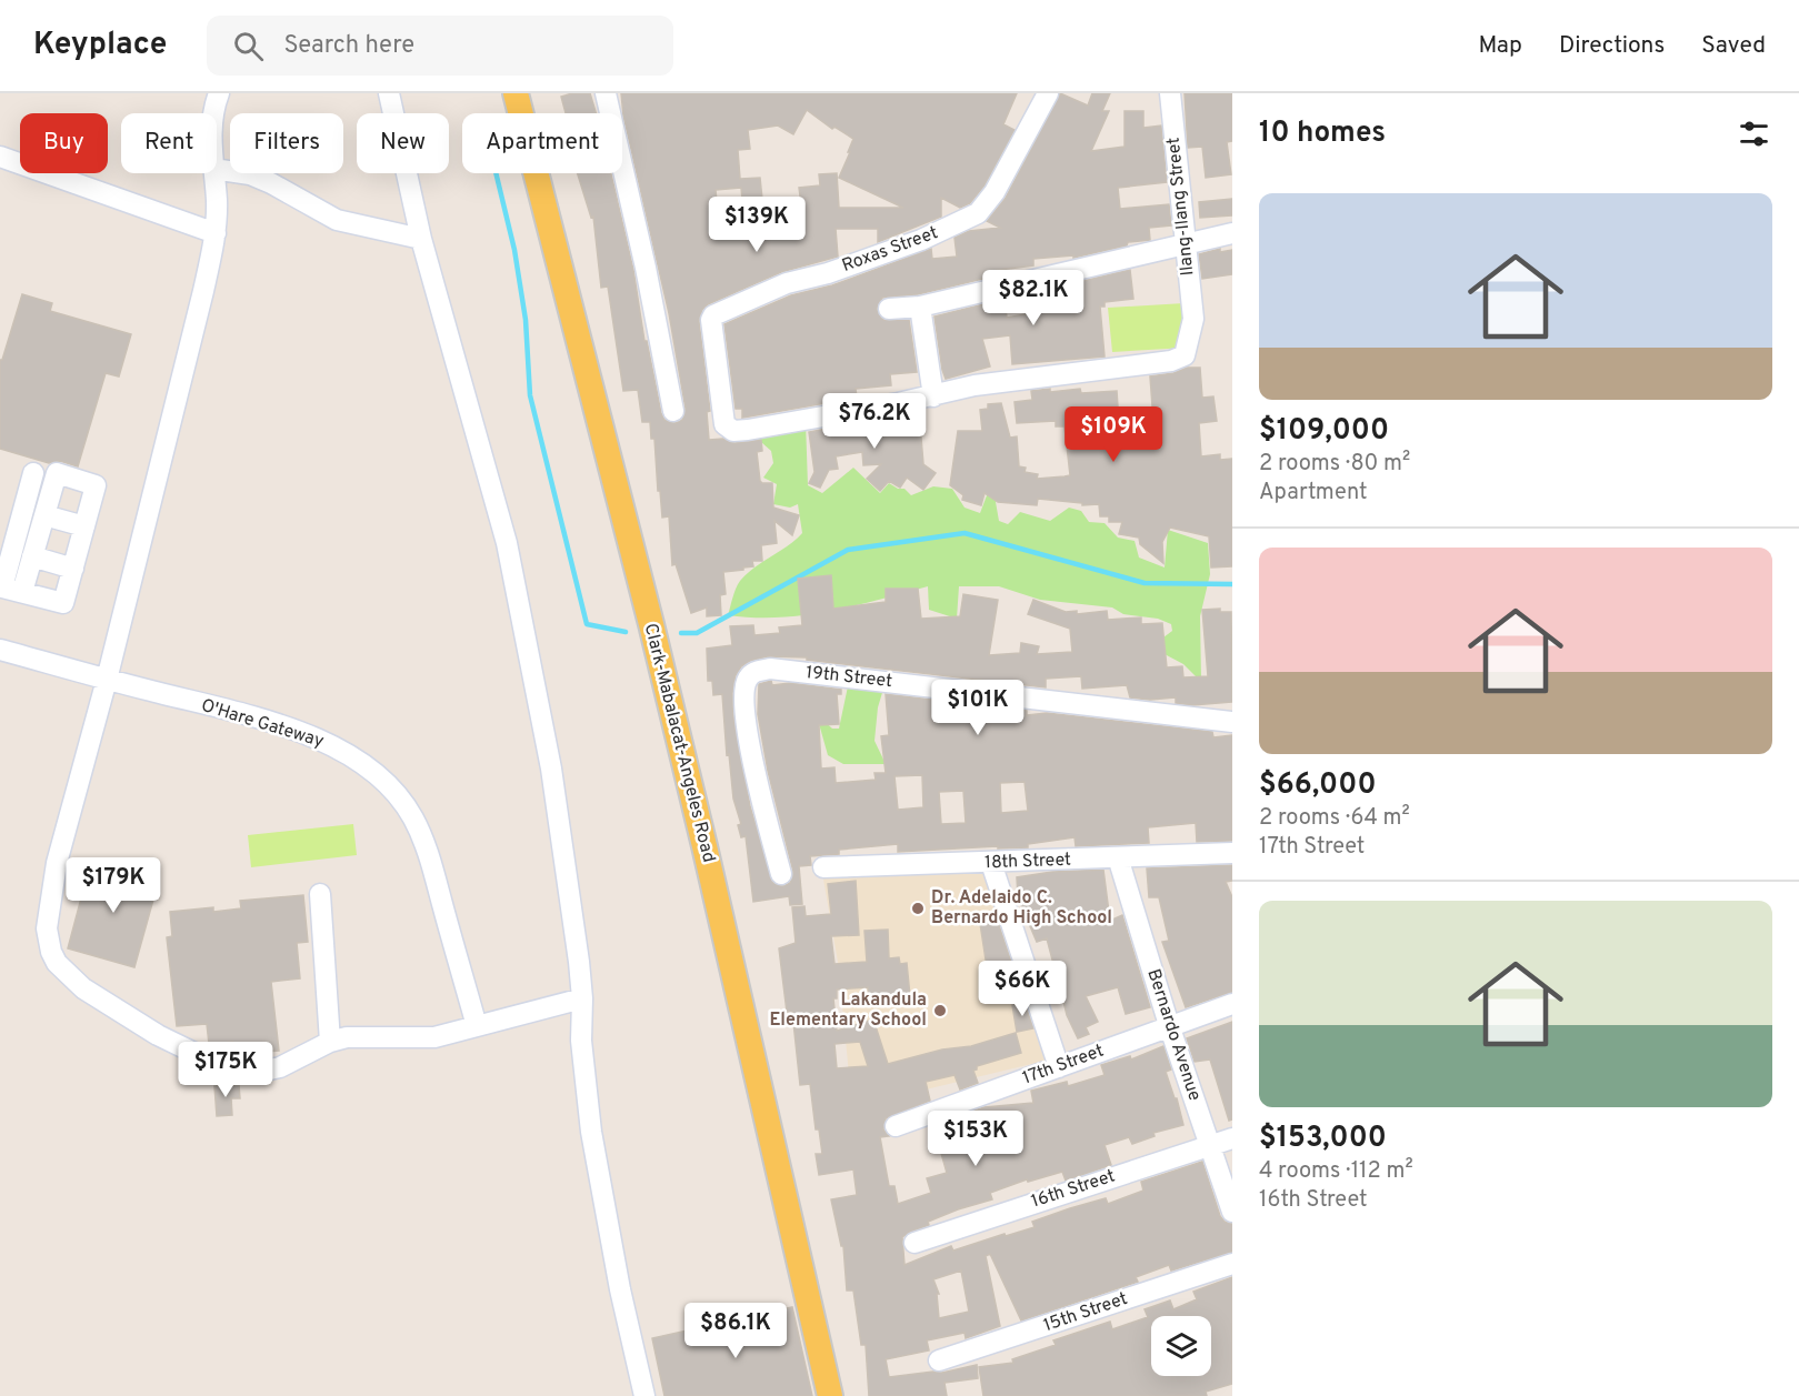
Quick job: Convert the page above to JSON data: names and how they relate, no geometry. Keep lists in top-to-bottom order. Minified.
{"streets":{"main road":["Clark-Mabalacat-Angeles Road"],"street":["Ilang-Ilang Street","Roxas Street","19th Street","O'Hare Gateway","18th Street","Bernardo Avenue","17th Street","16th Street","15th Street"]},"crossings":[["Ilang-Ilang Street","Roxas Street"],["18th Street","Bernardo Avenue"],["Bernardo Avenue","17th Street"],["Bernardo Avenue","16th Street"]],"places":["Dr. Adelaido C. Bernardo High School","Lakandula Elementary School"],"page":{"header":"Keyplace","search":"Search here","nav":["Map","Directions","Saved"],"heading":"10 homes","chip":["Buy","Rent","Filters","New","Apartment"],"list":[{"name":"$109,000","note":"2 rooms · 80 m² · Apartment"},{"name":"$66,000","note":"2 rooms · 64 m² · 17th Street"},{"name":"$153,000","note":"4 rooms · 112 m² · 16th Street"}],"price":["$139K","$82.1K","$76.2K","$109K","$101K","$179K","$66K","$175K","$153K","$86.1K"]}}
